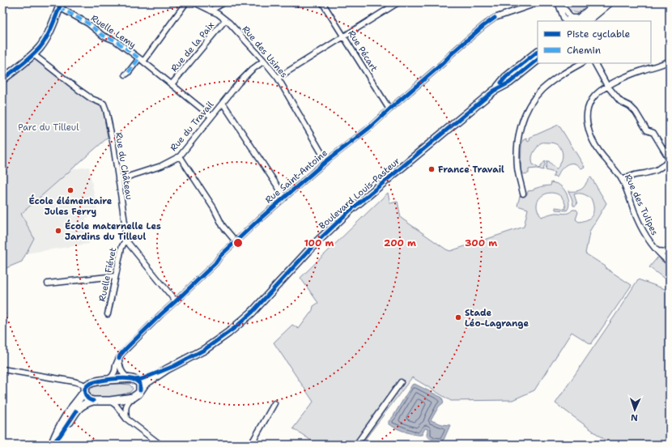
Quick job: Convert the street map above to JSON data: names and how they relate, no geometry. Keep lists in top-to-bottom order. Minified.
{"streets":{"main road":["Boulevard Louis-Pasteur"],"street":["Ruelle Lemy","Rue de la Paix","Rue Pécart","Rue des Usines","Rue du Travail","Rue du Château","Rue Saint-Antoine","Rue des Tulipes","Ruelle Fiévet"]},"crossings":[["Rue de la Paix","Rue des Usines"],["Rue Pécart","Rue Saint-Antoine"],["Rue des Usines","Rue du Travail"],["Rue des Usines","Rue Saint-Antoine"],["Rue du Travail","Rue du Château"],["Rue du Château","Ruelle Fiévet"]],"parks":["Parc du Tilleul"],"places":["France Travail","École élémentaire Jules Ferry","École maternelle Les Jardins du Tilleul","Stade Léo-Lagrange"],"legend":["Piste cyclable","Chemin"],"north":"bottom","rings":["100 m","200 m","300 m"]}
